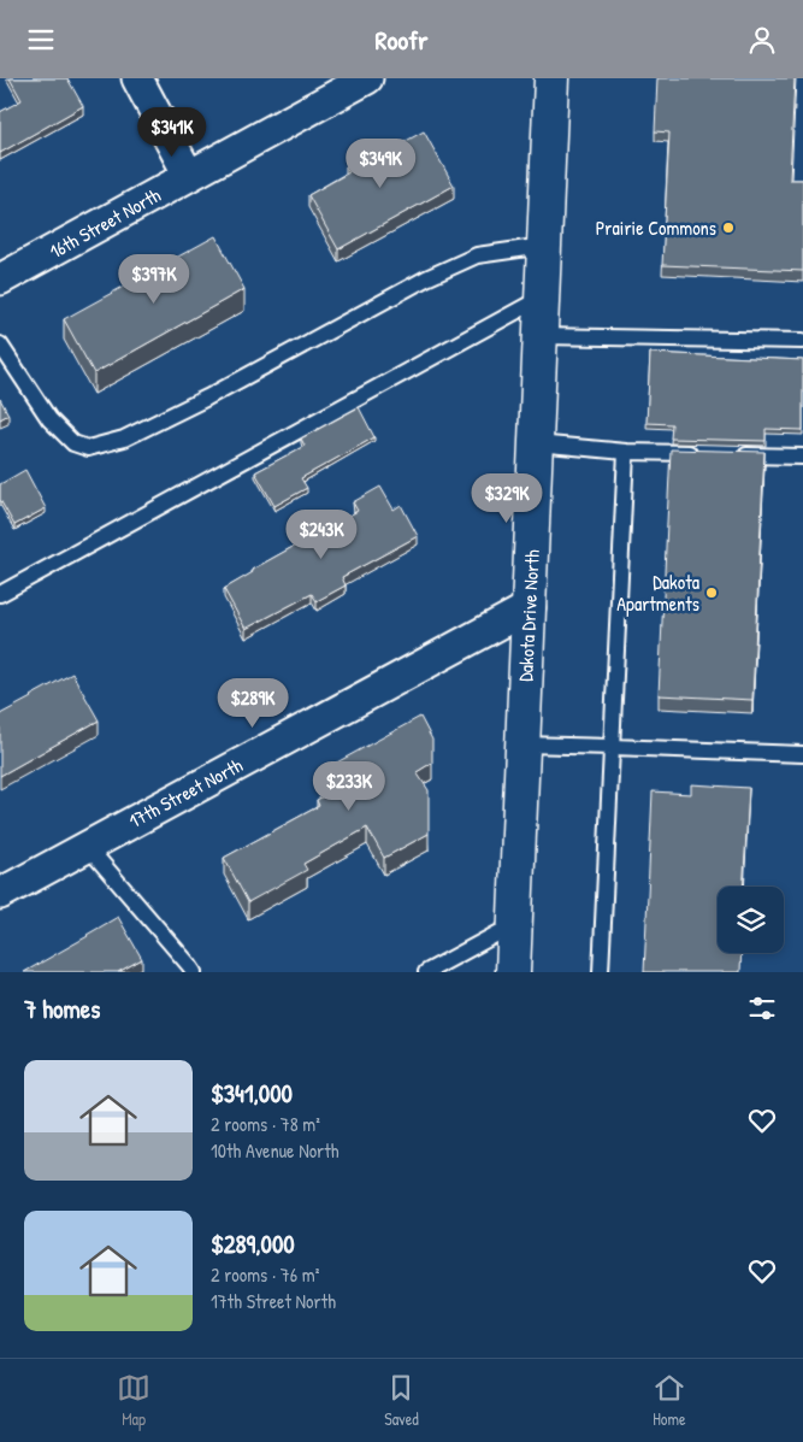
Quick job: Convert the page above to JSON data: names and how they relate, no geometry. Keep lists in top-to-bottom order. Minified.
{"streets":{"street":["16th Street North","Dakota Drive North","17th Street North"]},"crossings":[["Dakota Drive North","17th Street North"]],"places":["Prairie Commons","Dakota Apartments"],"page":{"header":"Roofr","price":["$341K","$349K","$397K","$329K","$243K","$289K","$233K"],"heading":"7 homes","list":[{"name":"$341,000","note":"2 rooms · 78 m² · 10th Avenue North"},{"name":"$289,000","note":"2 rooms · 76 m² · 17th Street North"}],"tabs":["Map","Saved","Home"]}}
